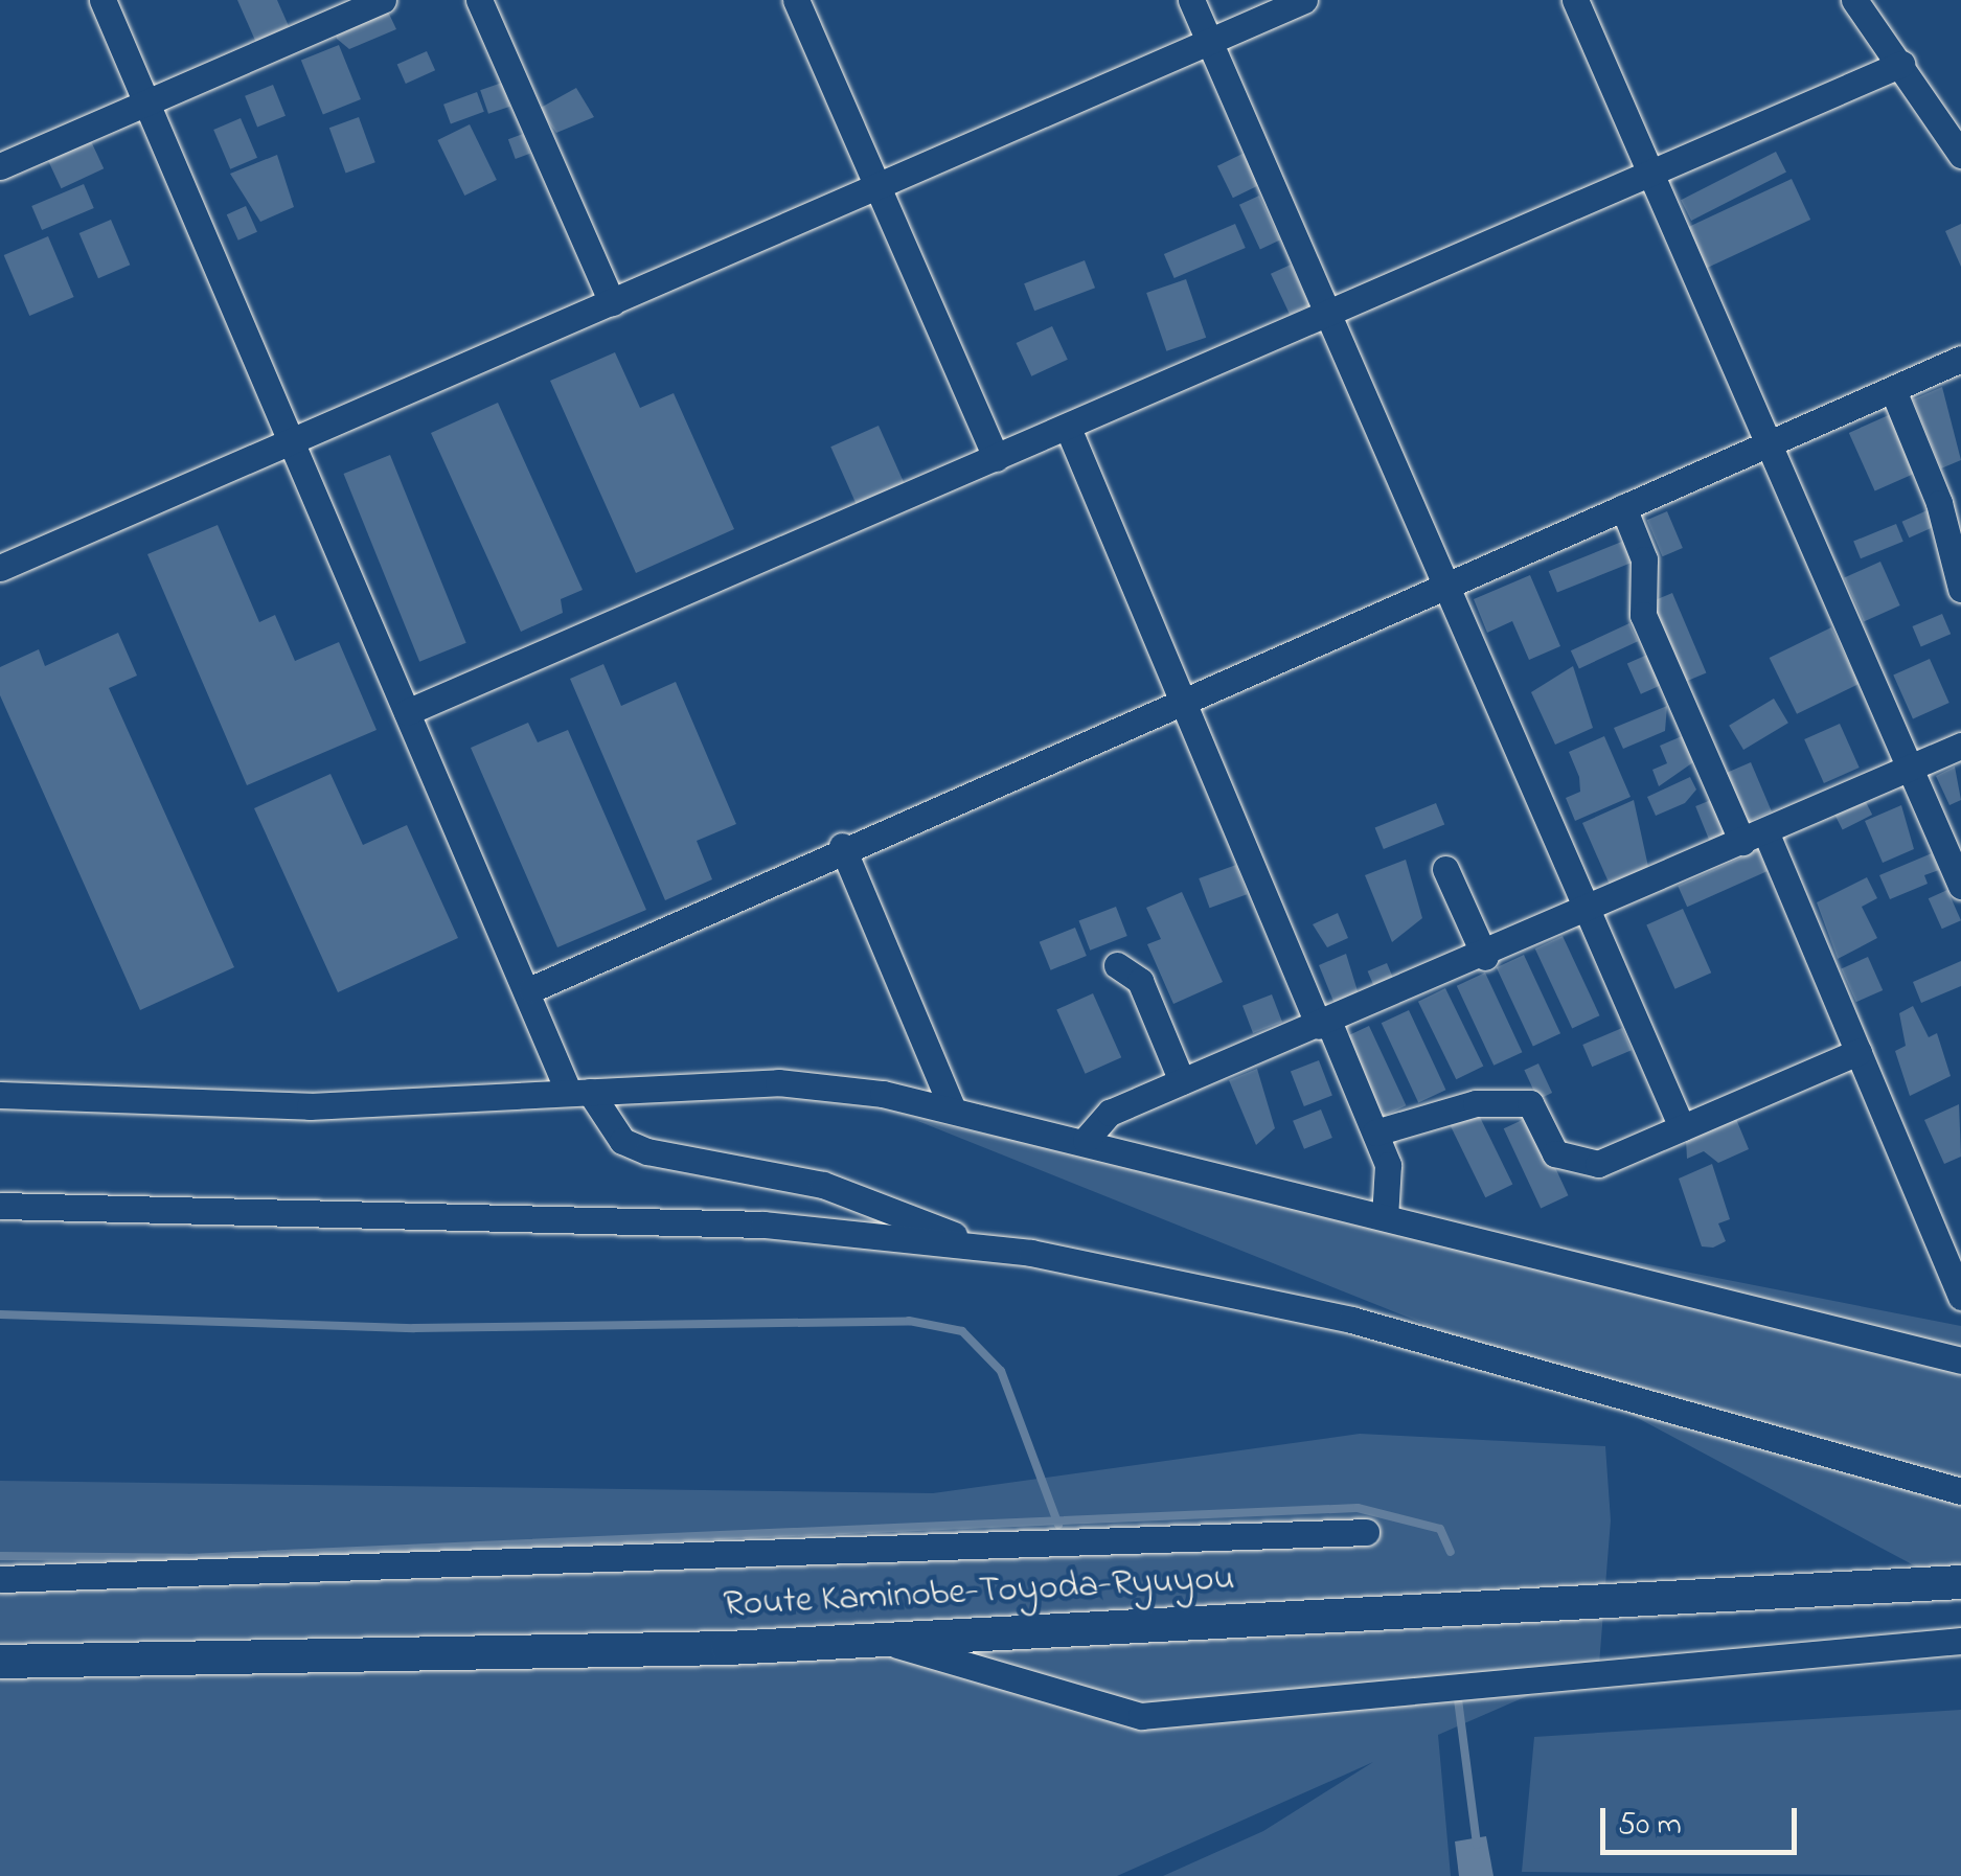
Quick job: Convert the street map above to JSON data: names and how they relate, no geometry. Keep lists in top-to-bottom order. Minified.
{"streets":{"main road":["Route Kaminobe-Toyoda-Ryuyou"]},"scale_bar":"50 m"}
